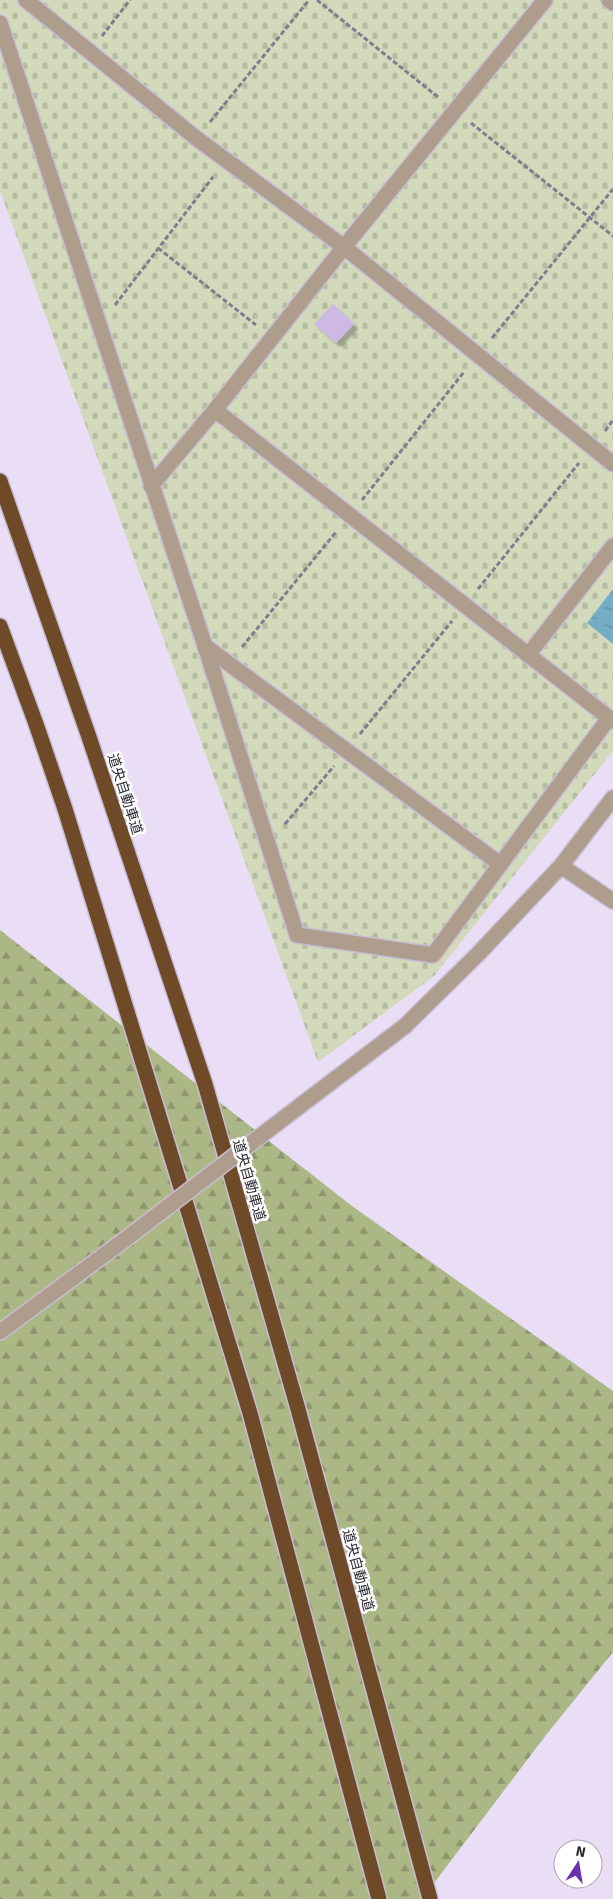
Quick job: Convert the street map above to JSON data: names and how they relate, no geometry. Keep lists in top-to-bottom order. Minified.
{"streets":{"highway":["道央自動車道"]},"north":"top"}
